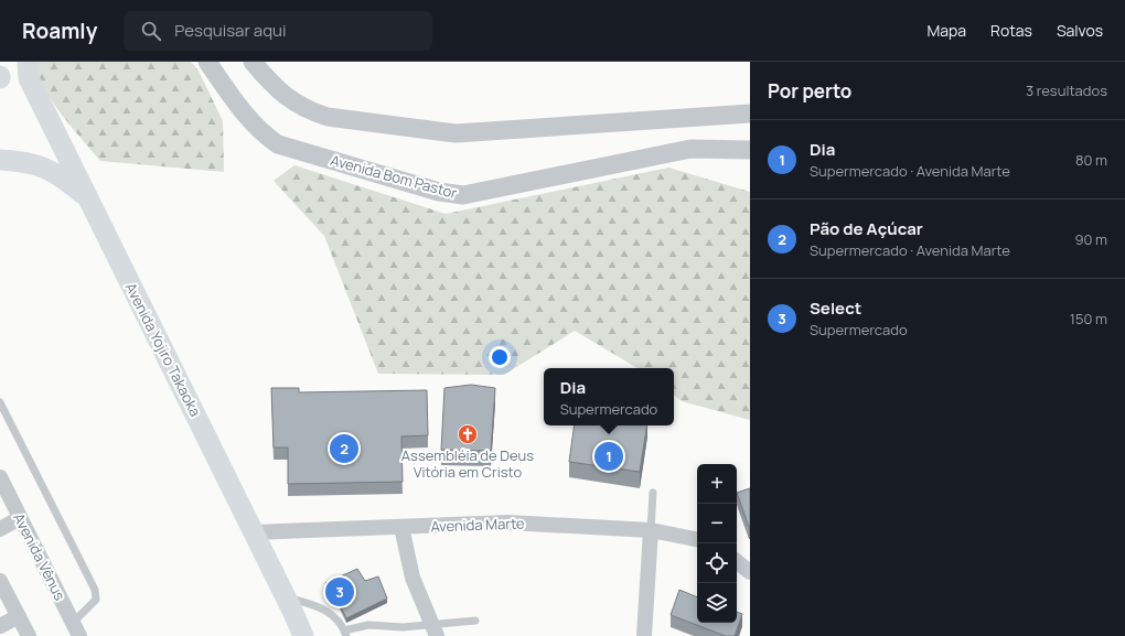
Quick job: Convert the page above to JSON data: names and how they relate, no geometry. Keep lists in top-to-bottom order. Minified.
{"streets":{"main road":["Avenida Yojiro Takaoka"],"street":["Avenida Bom Pastor","Avenida Marte","Avenida Vênus"]},"crossings":[["Avenida Yojiro Takaoka","Avenida Marte"]],"places":{"church":["Assembléia de Deus Vitória em Cristo"]},"page":{"header":"Roamly","search":"Pesquisar aqui","nav":["Mapa","Rotas","Salvos"],"heading":["Por perto","3 resultados"],"list":[{"mark":"1","name":"Dia","note":"Supermercado · Avenida Marte","value":"80 m"},{"mark":"2","name":"Pão de Açúcar","note":"Supermercado · Avenida Marte","value":"90 m"},{"mark":"3","name":"Select","note":"Supermercado","value":"150 m"}],"popup":["Dia","Supermercado"],"pins":["2","1","3"],"map_buttons":["+","−"]}}
